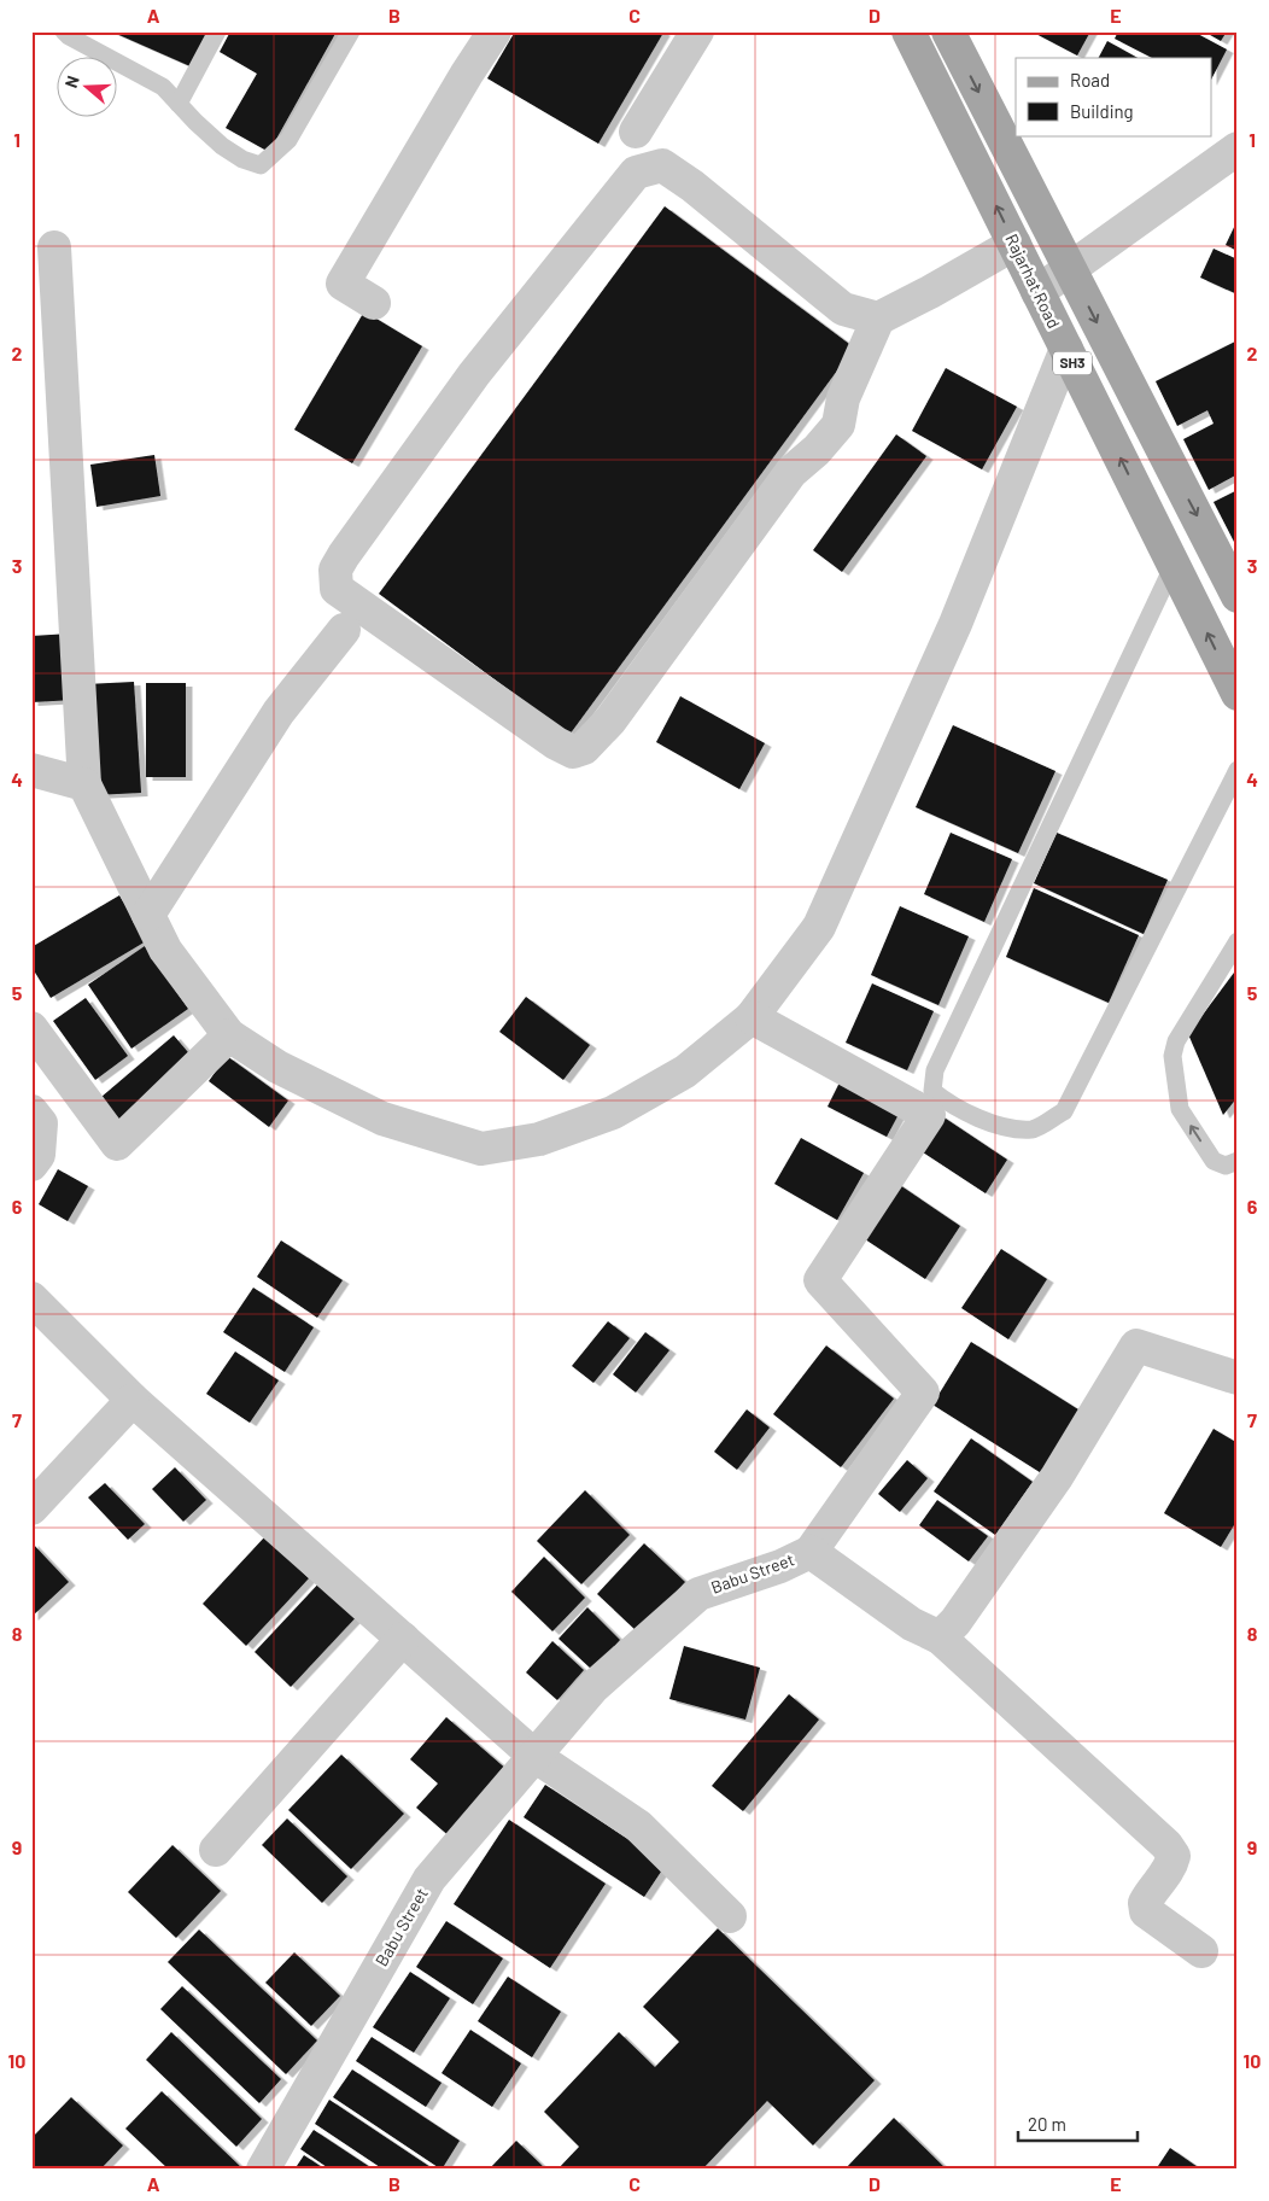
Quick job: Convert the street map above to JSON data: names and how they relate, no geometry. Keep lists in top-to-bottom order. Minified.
{"streets":{"main road":["Rajarhat Road","SH3"],"street":["Babu Street"]},"legend":["Road","Building"],"scale_bar":"20 m","north":"left","grid":{"columns":["A","B","C","D","E"],"rows":["1","2","3","4","5","6","7","8","9","10"]}}
